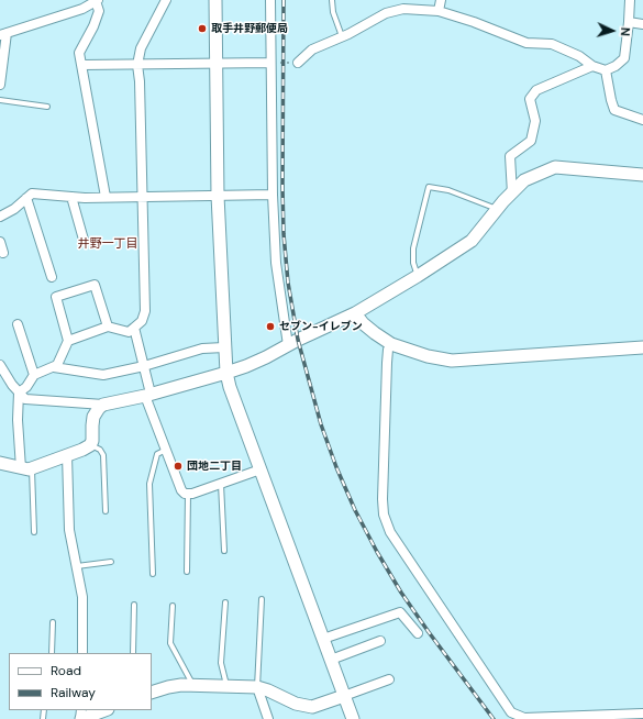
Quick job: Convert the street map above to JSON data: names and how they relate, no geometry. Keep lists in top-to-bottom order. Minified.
{"districts":["井野一丁目"],"places":["取手井野郵便局","セブン-イレブン","団地二丁目"],"legend":["Road","Railway"],"north":"right"}
